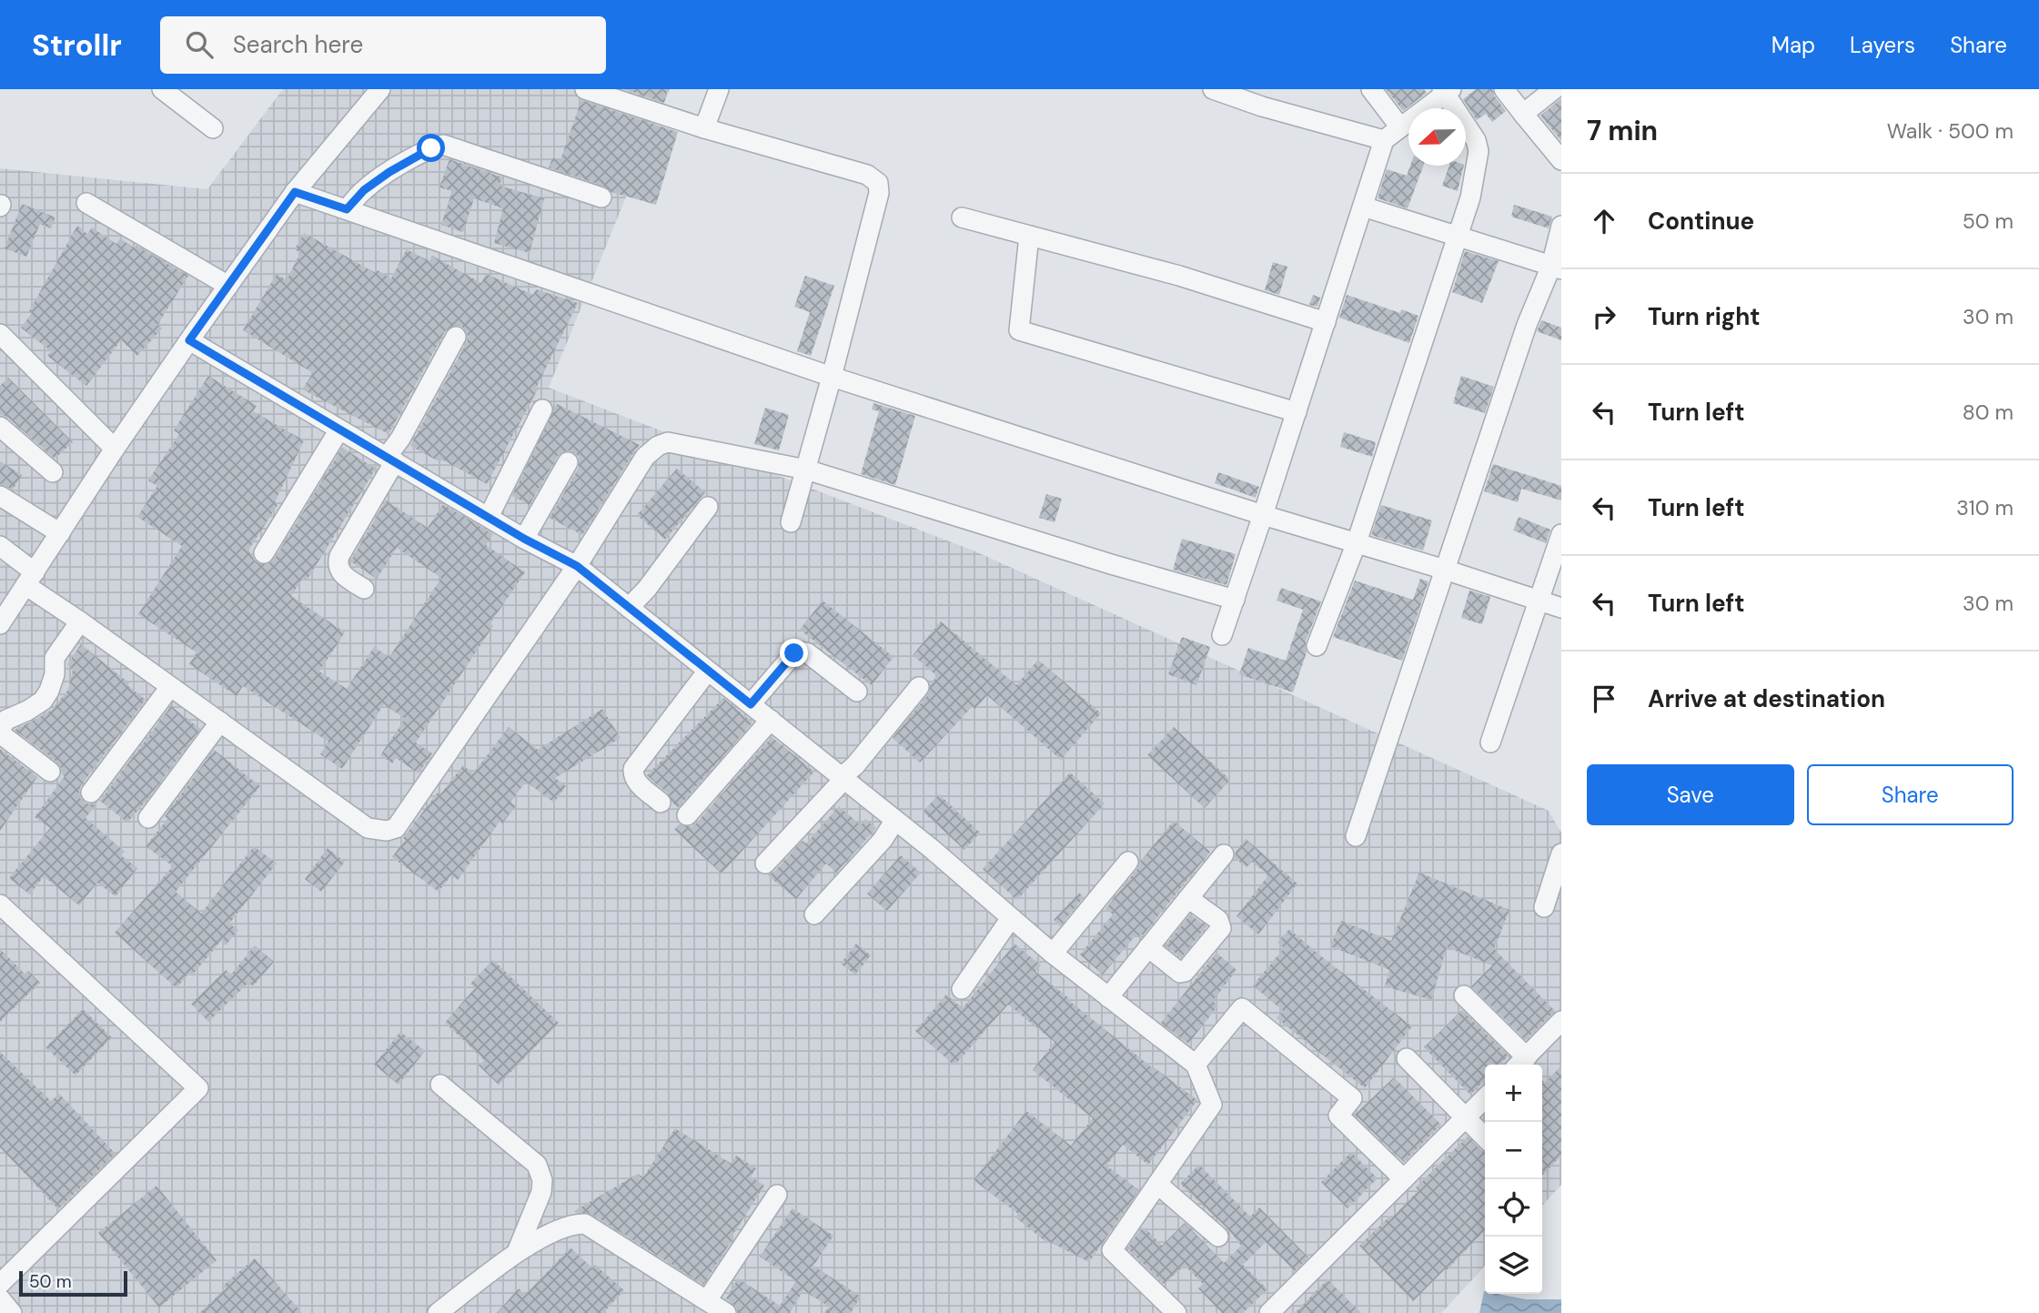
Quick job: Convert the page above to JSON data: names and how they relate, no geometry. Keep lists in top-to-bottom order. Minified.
{"scale_bar":"50 m","north":"left","page":{"header":"Strollr","search":"Search here","nav":["Map","Layers","Share"],"heading":["7 min","Walk · 500 m"],"list":[["Continue","50 m"],["Turn right","30 m"],["Turn left","80 m"],["Turn left","310 m"],["Turn left","30 m"],"Arrive at destination"],"buttons":["Save","Share"],"map_buttons":["+","−"],"scale":"50 m"}}
